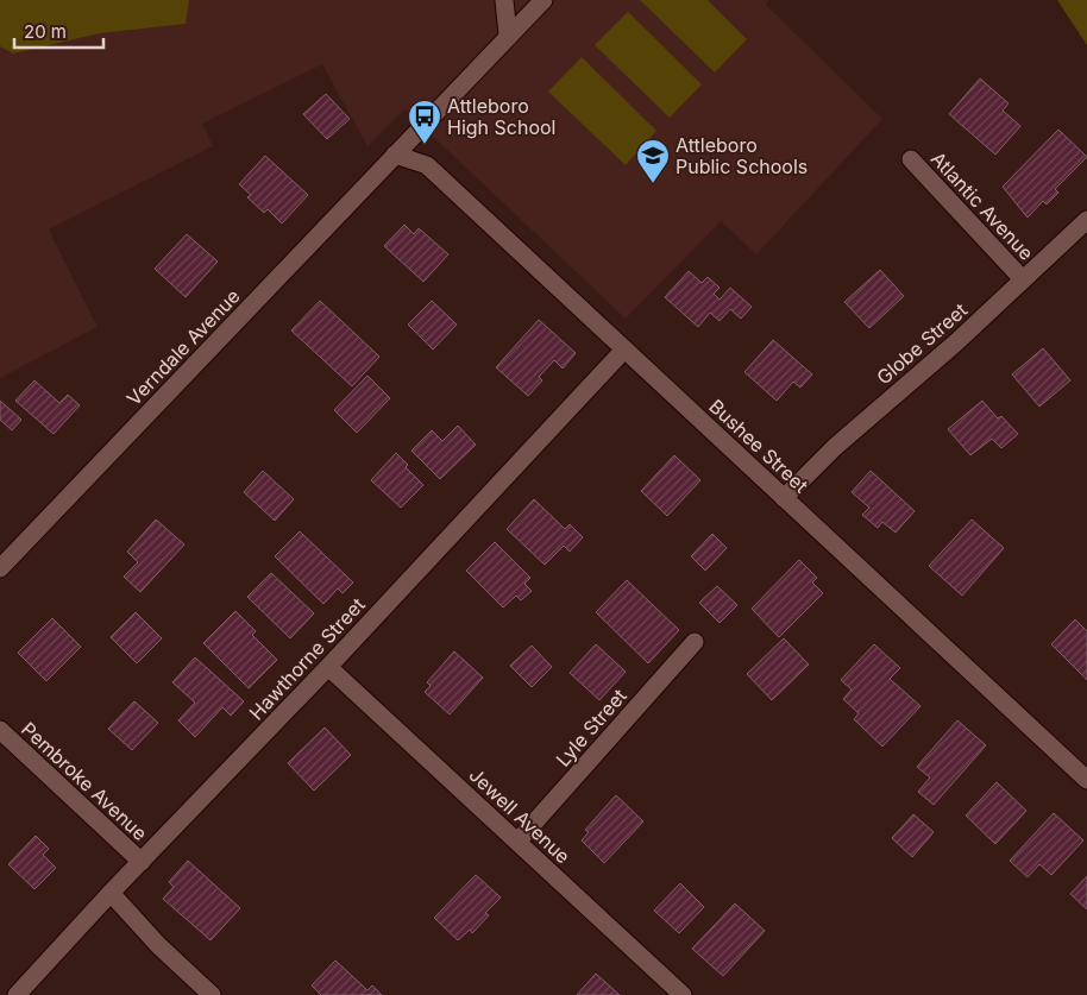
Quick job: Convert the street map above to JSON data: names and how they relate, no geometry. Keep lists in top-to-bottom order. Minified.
{"streets":{"street":["Atlantic Avenue","Globe Street","Verndale Avenue","Bushee Street","Hawthorne Street","Lyle Street","Pembroke Avenue","Jewell Avenue"]},"crossings":[["Atlantic Avenue","Globe Street"],["Globe Street","Bushee Street"],["Verndale Avenue","Bushee Street"],["Bushee Street","Hawthorne Street"],["Hawthorne Street","Pembroke Avenue"],["Hawthorne Street","Jewell Avenue"],["Lyle Street","Jewell Avenue"]],"places":{"bus stop":["Attleboro High School"],"school or university":["Attleboro Public Schools"]},"scale_bar":"20 m"}
